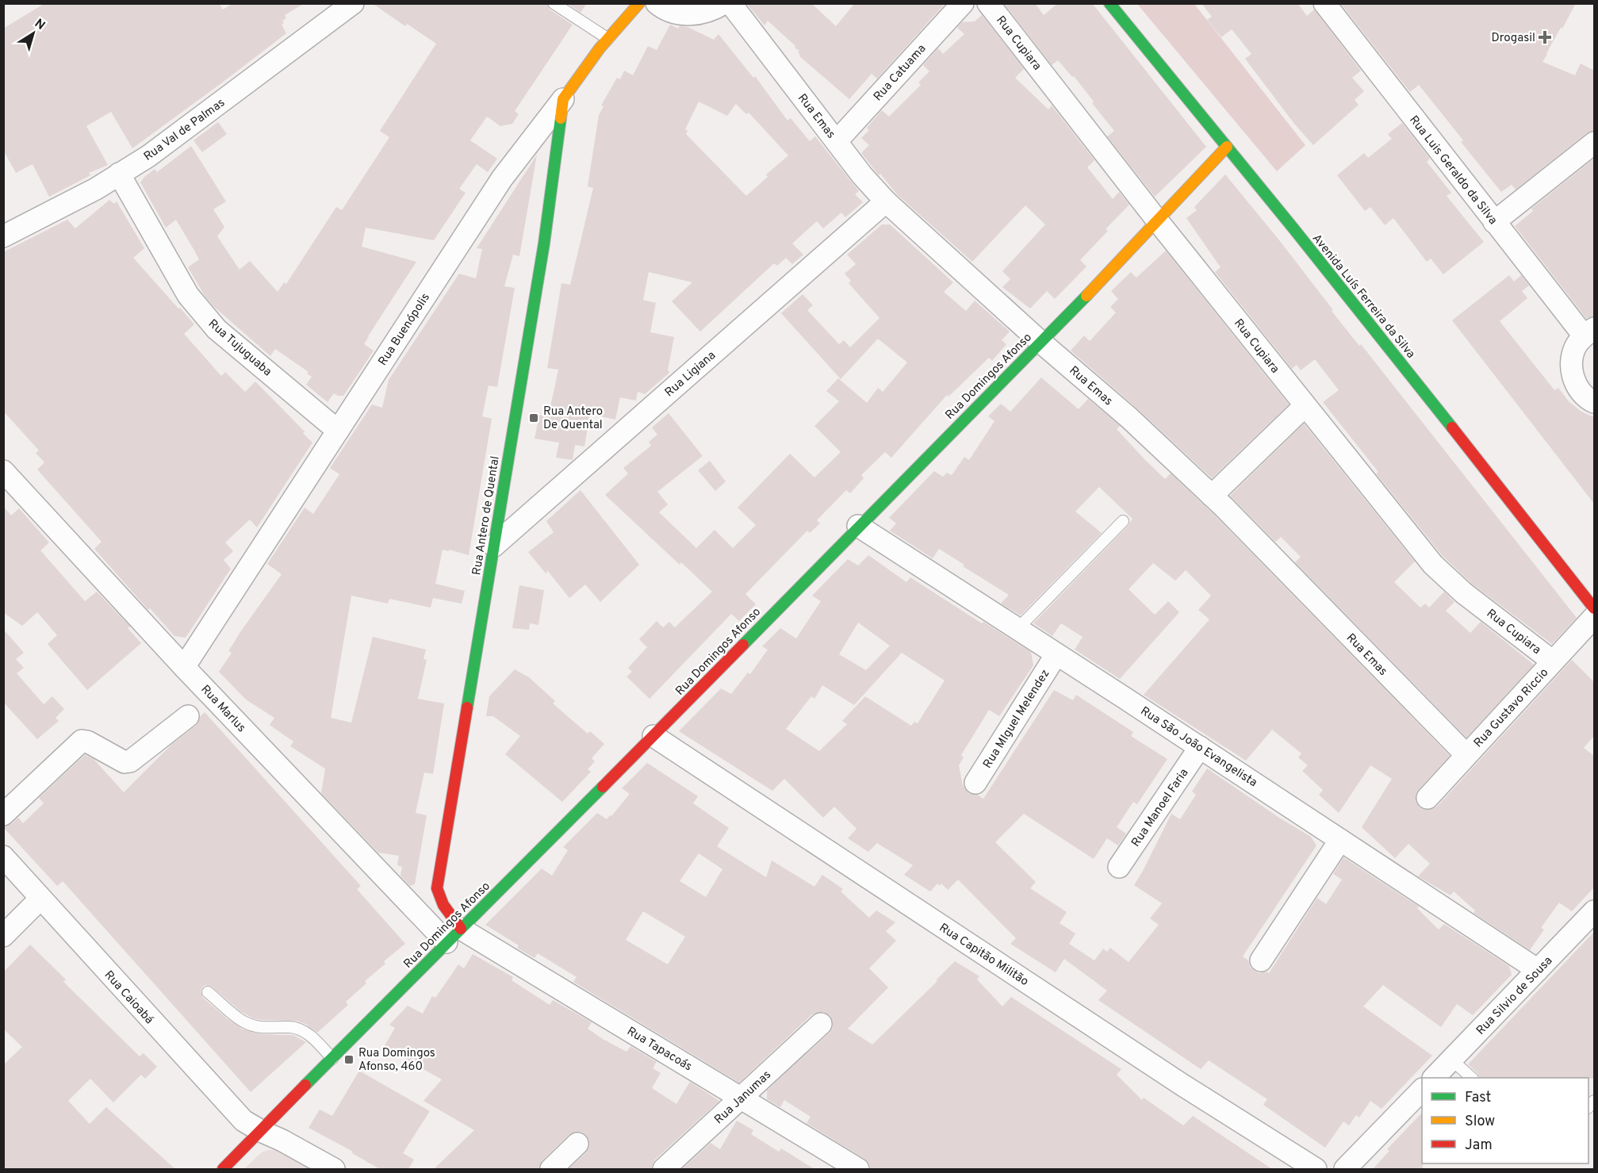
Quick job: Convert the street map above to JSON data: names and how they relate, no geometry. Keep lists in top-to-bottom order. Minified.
{"streets":{"street":["Rua Cupiara","Rua Catuama","Rua Emas","Rua Val de Palmas","Rua Luis Geraldo da Silva","Avenida Luís Ferreira da Silva","Rua Buenópolis","Rua Tujuguaba","Rua Ligiana","Rua Domingos Afonso","Rua Antero de Quental","Rua Gustavo Riccio","Rua Marlus","Rua MIguel Melendez","Rua São João Evangelista","Rua Manoel Faria","Rua Capitão Militão","Rua Silvio de Sousa","Rua Caioabá","Rua Tapacoás","Rua Janumas"]},"crossings":[["Rua Cupiara","Rua Domingos Afonso"],["Rua Cupiara","Rua Gustavo Riccio"],["Rua Catuama","Rua Emas"],["Rua Emas","Rua Ligiana"],["Rua Emas","Rua Domingos Afonso"],["Rua Emas","Rua Gustavo Riccio"],["Rua Val de Palmas","Rua Tujuguaba"],["Avenida Luís Ferreira da Silva","Rua Domingos Afonso"],["Rua Buenópolis","Rua Tujuguaba"],["Rua Buenópolis","Rua Antero de Quental"],["Rua Buenópolis","Rua Marlus"],["Rua Ligiana","Rua Antero de Quental"],["Rua Domingos Afonso","Rua Antero de Quental"],["Rua Domingos Afonso","Rua Marlus"],["Rua Domingos Afonso","Rua São João Evangelista"],["Rua Domingos Afonso","Rua Capitão Militão"],["Rua Domingos Afonso","Rua Caioabá"],["Rua Domingos Afonso","Rua Tapacoás"],["Rua Antero de Quental","Rua Marlus"],["Rua Antero de Quental","Rua Tapacoás"],["Rua Marlus","Rua Tapacoás"],["Rua MIguel Melendez","Rua São João Evangelista"],["Rua São João Evangelista","Rua Manoel Faria"],["Rua São João Evangelista","Rua Silvio de Sousa"],["Rua Tapacoás","Rua Janumas"]],"places":{"health":["Drogasil"],"transit":["Rua Antero De Quental","Rua Domingos Afonso, 460"]},"legend":["Fast","Slow","Jam"],"north":"top right"}
